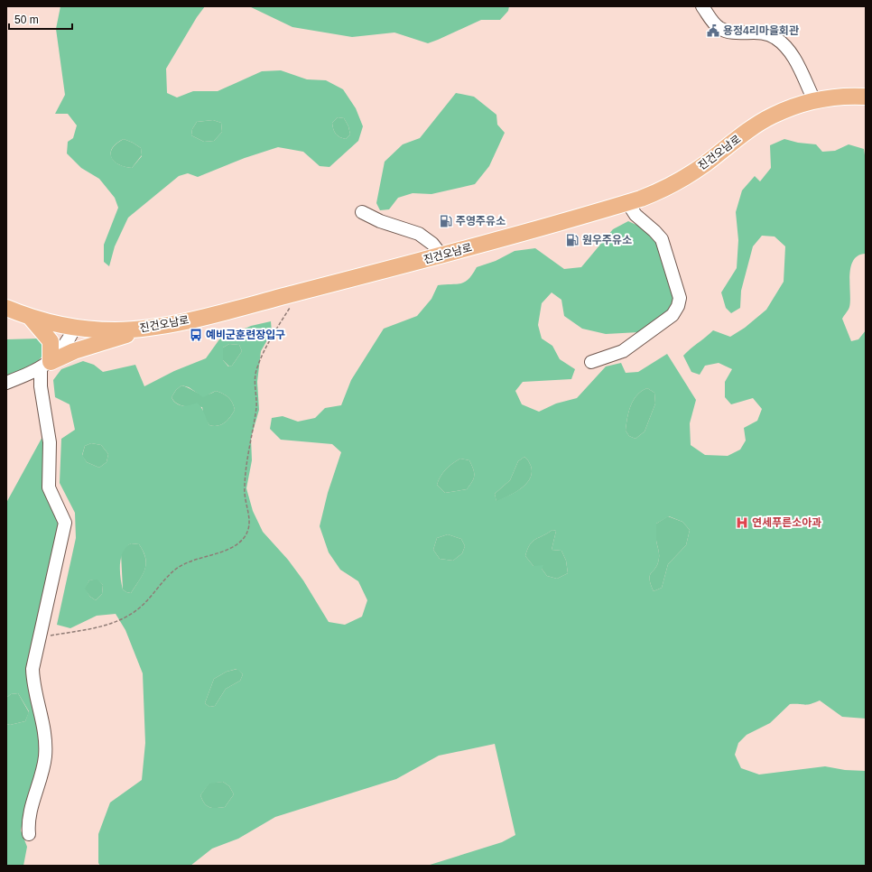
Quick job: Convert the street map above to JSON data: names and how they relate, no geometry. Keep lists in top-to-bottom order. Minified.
{"streets":{"main road":["진건오남로"]},"places":{"public building":["용정4리마을회관"],"fuel station":["주영주유소","원우주유소"],"bus stop":["예비군훈련장입구"],"hospital":["연세푸른소아과"]},"scale_bar":"50 m"}
